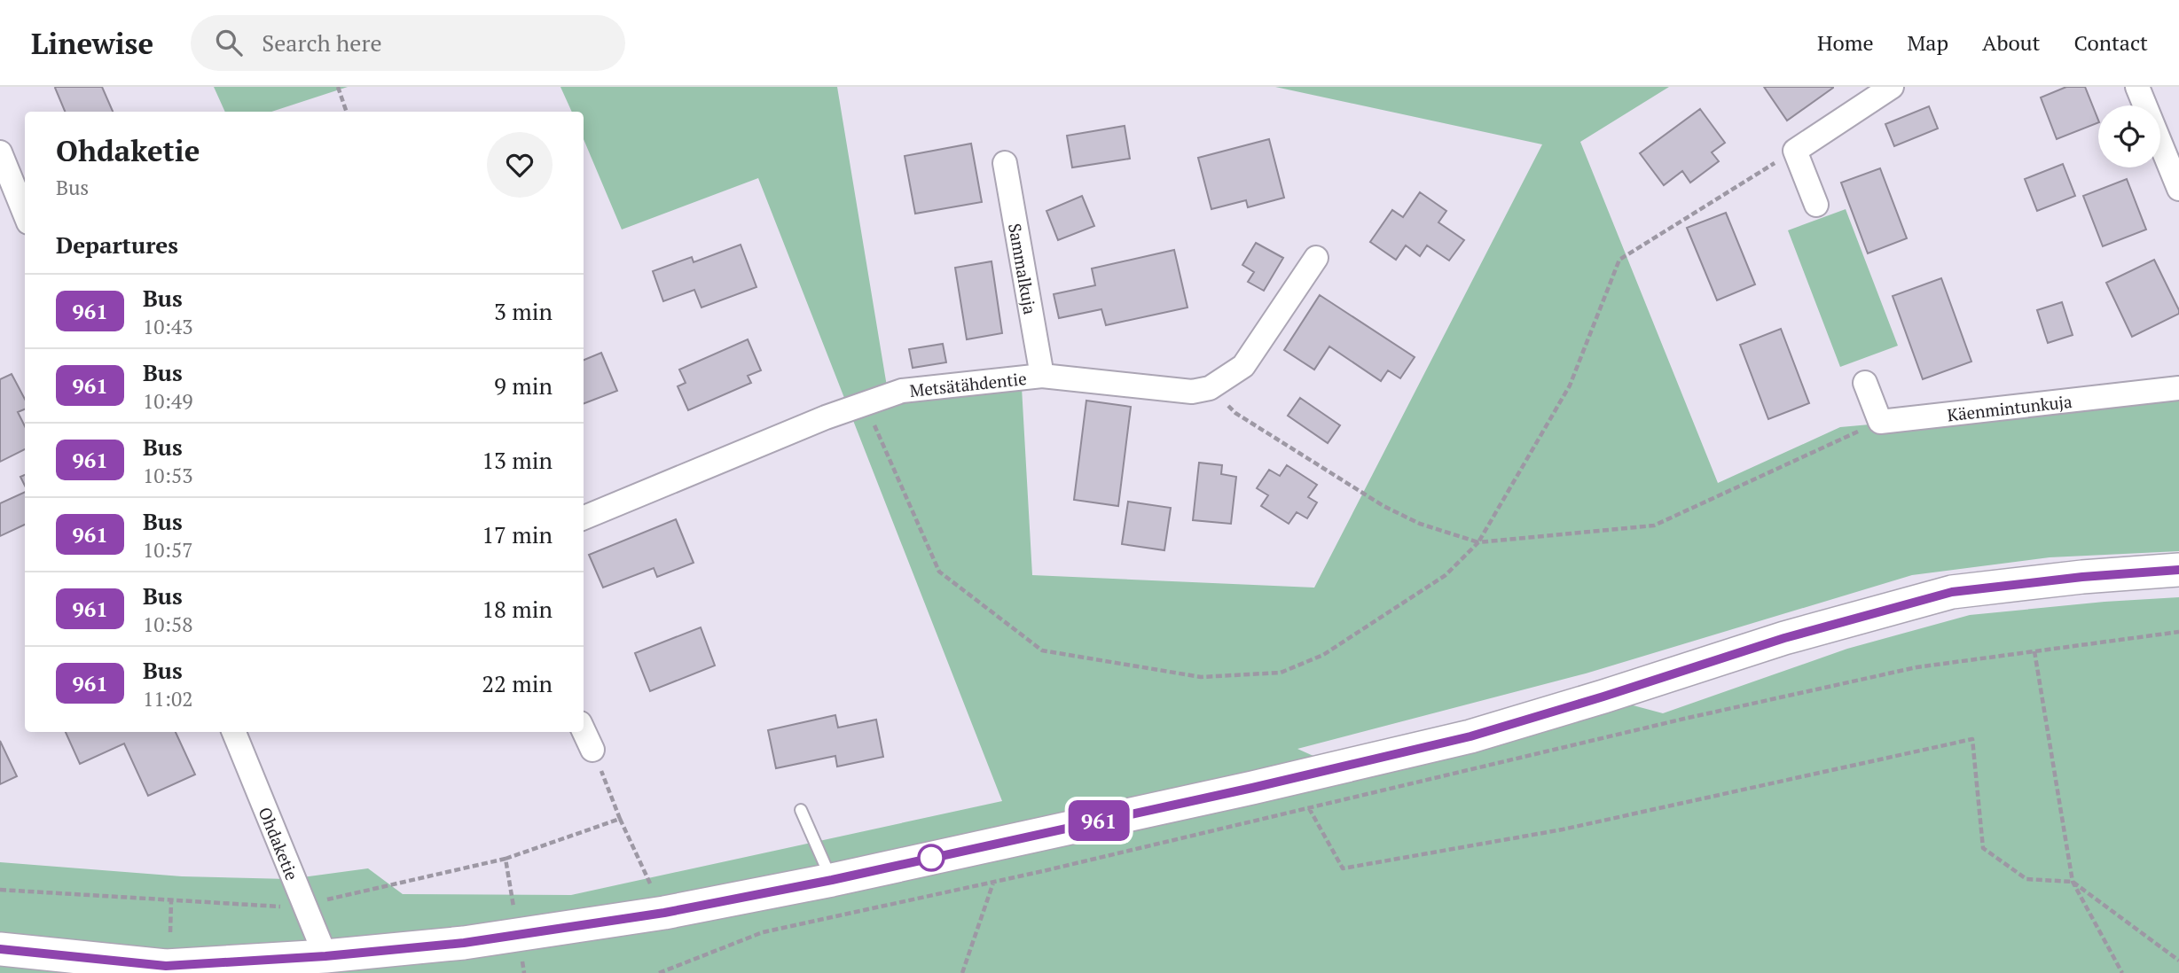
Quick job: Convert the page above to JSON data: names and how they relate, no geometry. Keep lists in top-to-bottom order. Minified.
{"streets":{"street":["Sammalkuja","Metsätähdentie","Käenmintunkuja","Ohdaketie"]},"crossings":[["Sammalkuja","Metsätähdentie"]],"lines":["bus line 961"],"page":{"header":"Linewise","search":"Search here","nav":["Home","Map","About","Contact"],"on_map":"961","heading":[["Ohdaketie","Bus"],"Departures"],"list":[{"mark":"961","name":"Bus","note":"10:43","value":"3 min"},{"mark":"961","name":"Bus","note":"10:49","value":"9 min"},{"mark":"961","name":"Bus","note":"10:53","value":"13 min"},{"mark":"961","name":"Bus","note":"10:57","value":"17 min"},{"mark":"961","name":"Bus","note":"10:58","value":"18 min"},{"mark":"961","name":"Bus","note":"11:02","value":"22 min"}]}}
